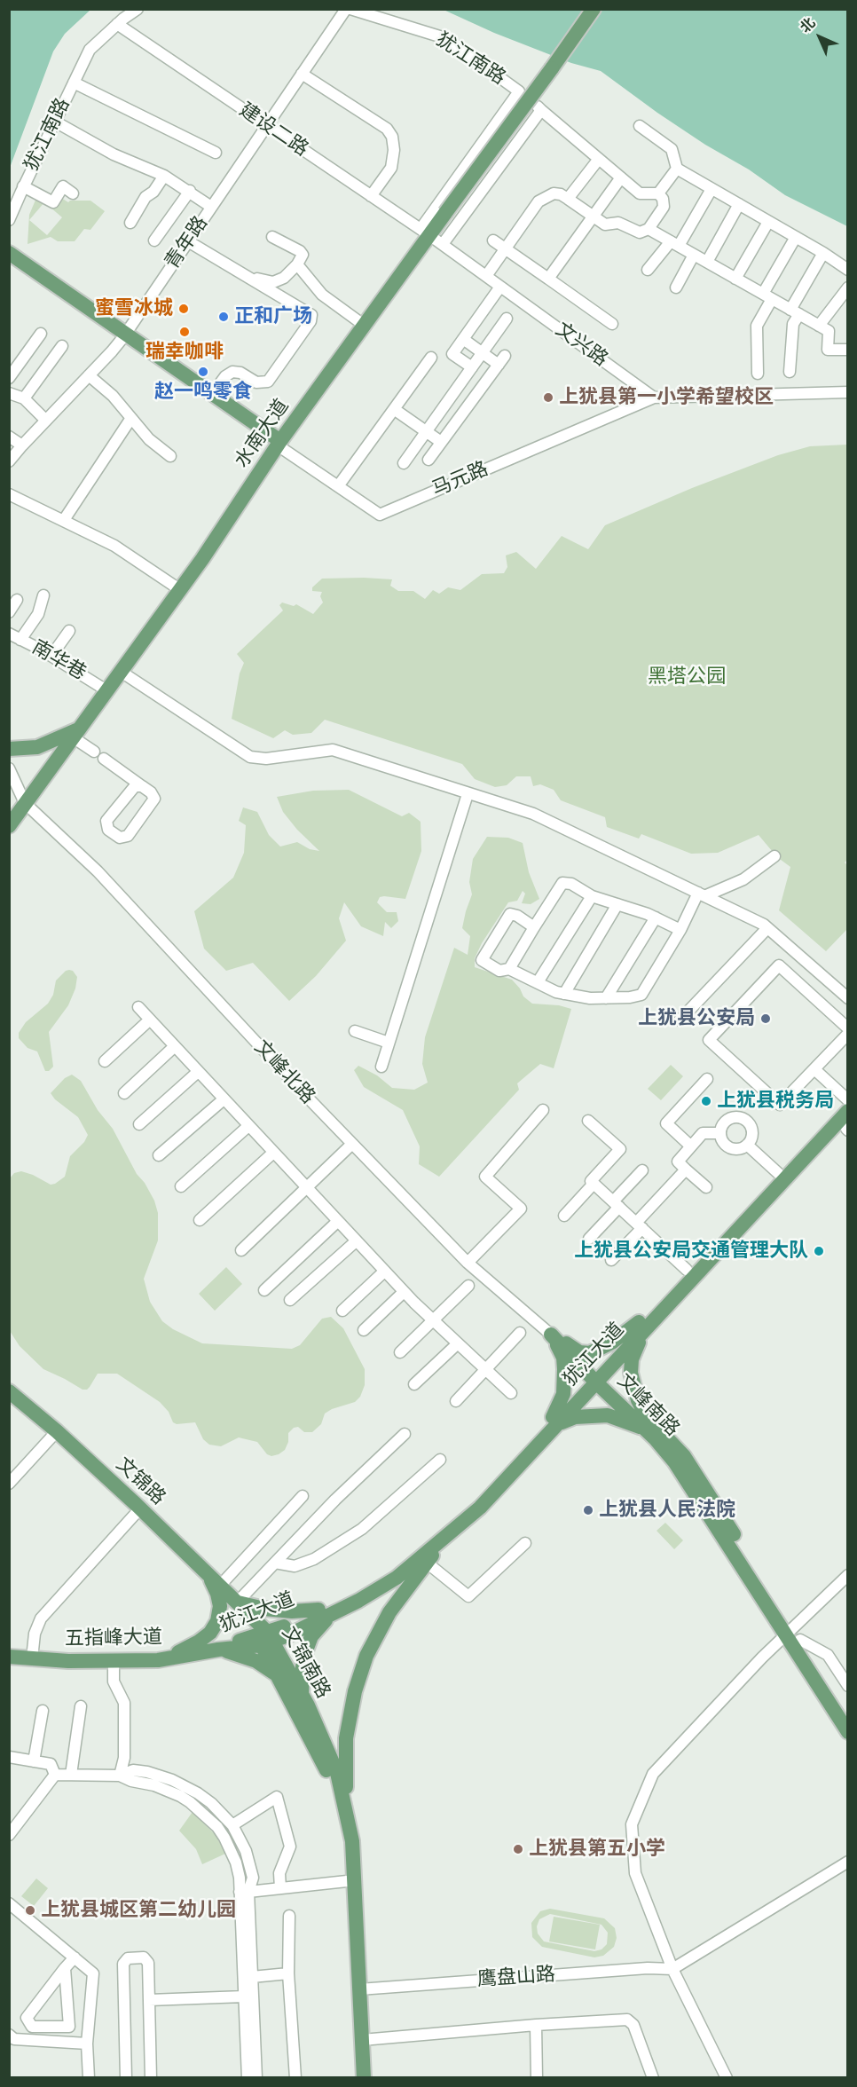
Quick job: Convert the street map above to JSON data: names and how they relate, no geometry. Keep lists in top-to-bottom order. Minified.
{"streets":{"main road":["水南大道","犹江大道","文峰南路","文锦路","五指峰大道","文锦南路"],"street":["犹江南路","建设二路","青年路","文兴路","马元路","南华巷","文峰北路","鹰盘山路"]},"crossings":[["犹江南路","建设二路"],["犹江南路","文兴路"],["犹江南路","水南大道"],["建设二路","青年路"],["建设二路","文兴路"],["建设二路","水南大道"],["文兴路","水南大道"],["文兴路","马元路"],["水南大道","马元路"],["水南大道","南华巷"],["水南大道","文峰北路"],["文峰北路","文峰南路"],["犹江大道","文峰南路"],["犹江大道","五指峰大道"],["犹江大道","文锦南路"],["文锦路","文锦南路"],["文锦南路","鹰盘山路"]],"parks":["黑塔公园"],"places":["蜜雪冰城","正和广场","瑞幸咖啡","赵一鸣零食","上犹县第一小学希望校区","上犹县公安局","上犹县税务局","上犹县公安局交通管理大队","上犹县人民法院","上犹县第五小学","上犹县城区第二幼儿园"],"north":"top left"}
